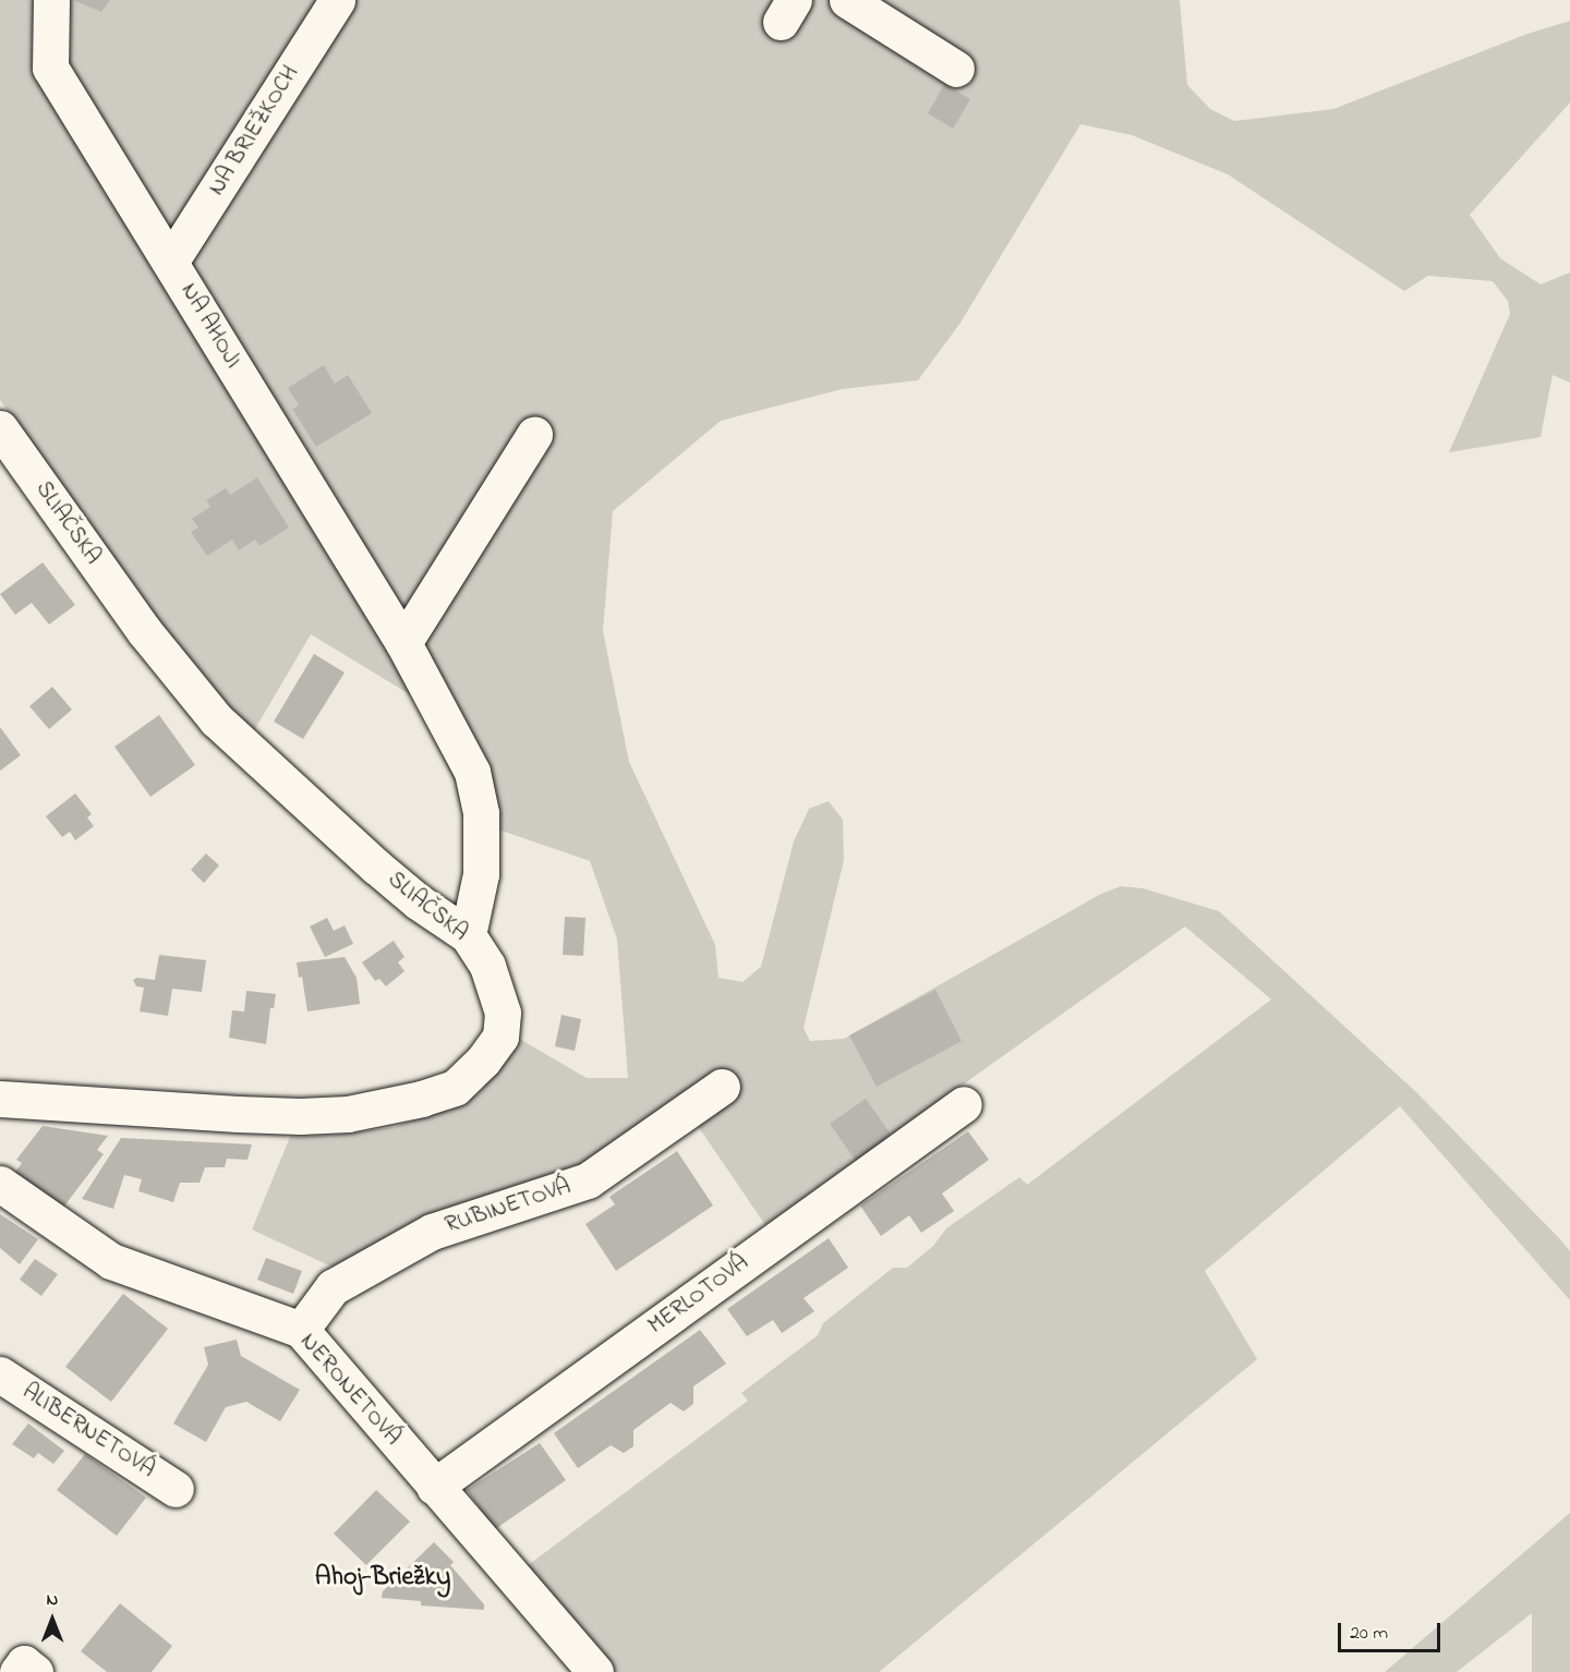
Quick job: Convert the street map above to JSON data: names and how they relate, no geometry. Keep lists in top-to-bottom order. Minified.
{"streets":{"street":["NA BRIEŽKOCH","NA AHOJI","SLIAČSKA","RUBINETOVÁ","MERLOTOVÁ","NERONETOVÁ","ALIBERNETOVÁ"]},"crossings":[["NA BRIEŽKOCH","NA AHOJI"],["NA AHOJI","SLIAČSKA"],["RUBINETOVÁ","NERONETOVÁ"],["MERLOTOVÁ","NERONETOVÁ"]],"districts":["Ahoj-Briežky"],"scale_bar":"20 m","north":"top"}
